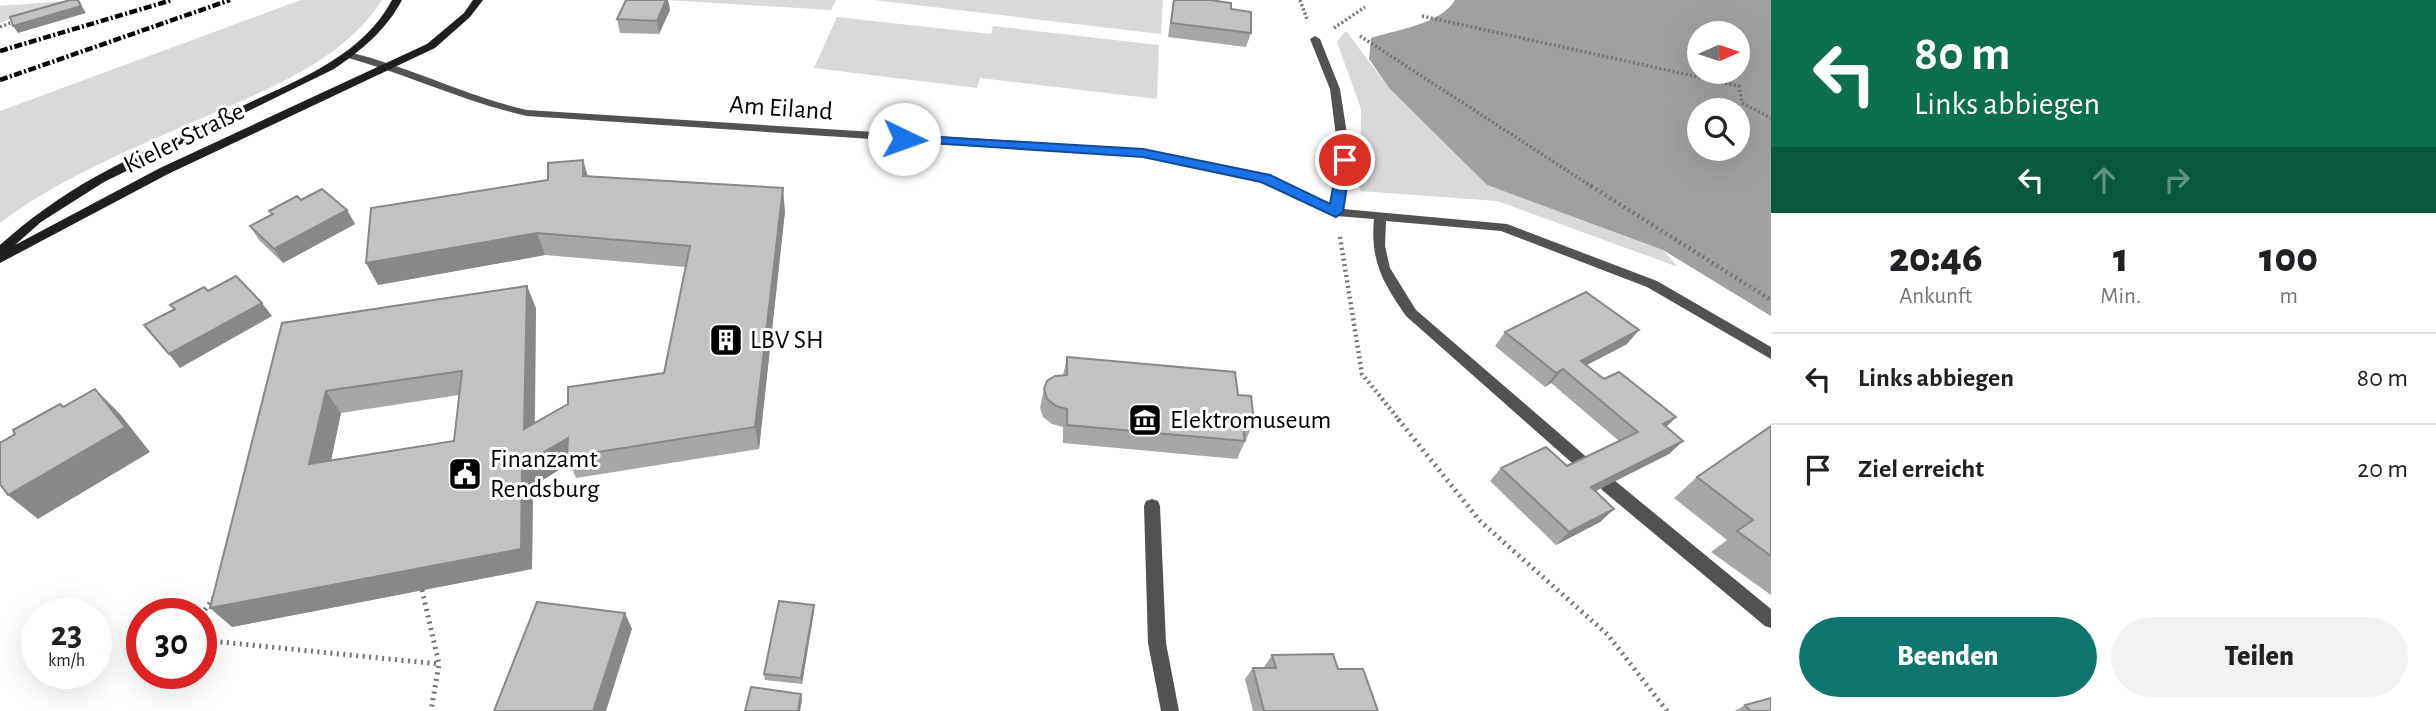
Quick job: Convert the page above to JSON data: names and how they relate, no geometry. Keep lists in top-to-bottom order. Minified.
{"streets":{"main road":["Kieler Straße"],"street":["Am Eiland"]},"crossings":[["Am Eiland","Kieler Straße"]],"places":{"building":["LBV SH"],"museum":["Elektromuseum"],"public building":["Finanzamt Rendsburg"]},"north":"right","page":{"turn":["80 m","Links abbiegen"],"eta":["20:46","Ankunft","1","Min.","100","m"],"list":[{"name":"Links abbiegen","value":"80 m"},{"name":"Ziel erreicht","value":"20 m"}],"speed":"23 km/h","limit":"30","buttons":["Beenden","Teilen"]}}
